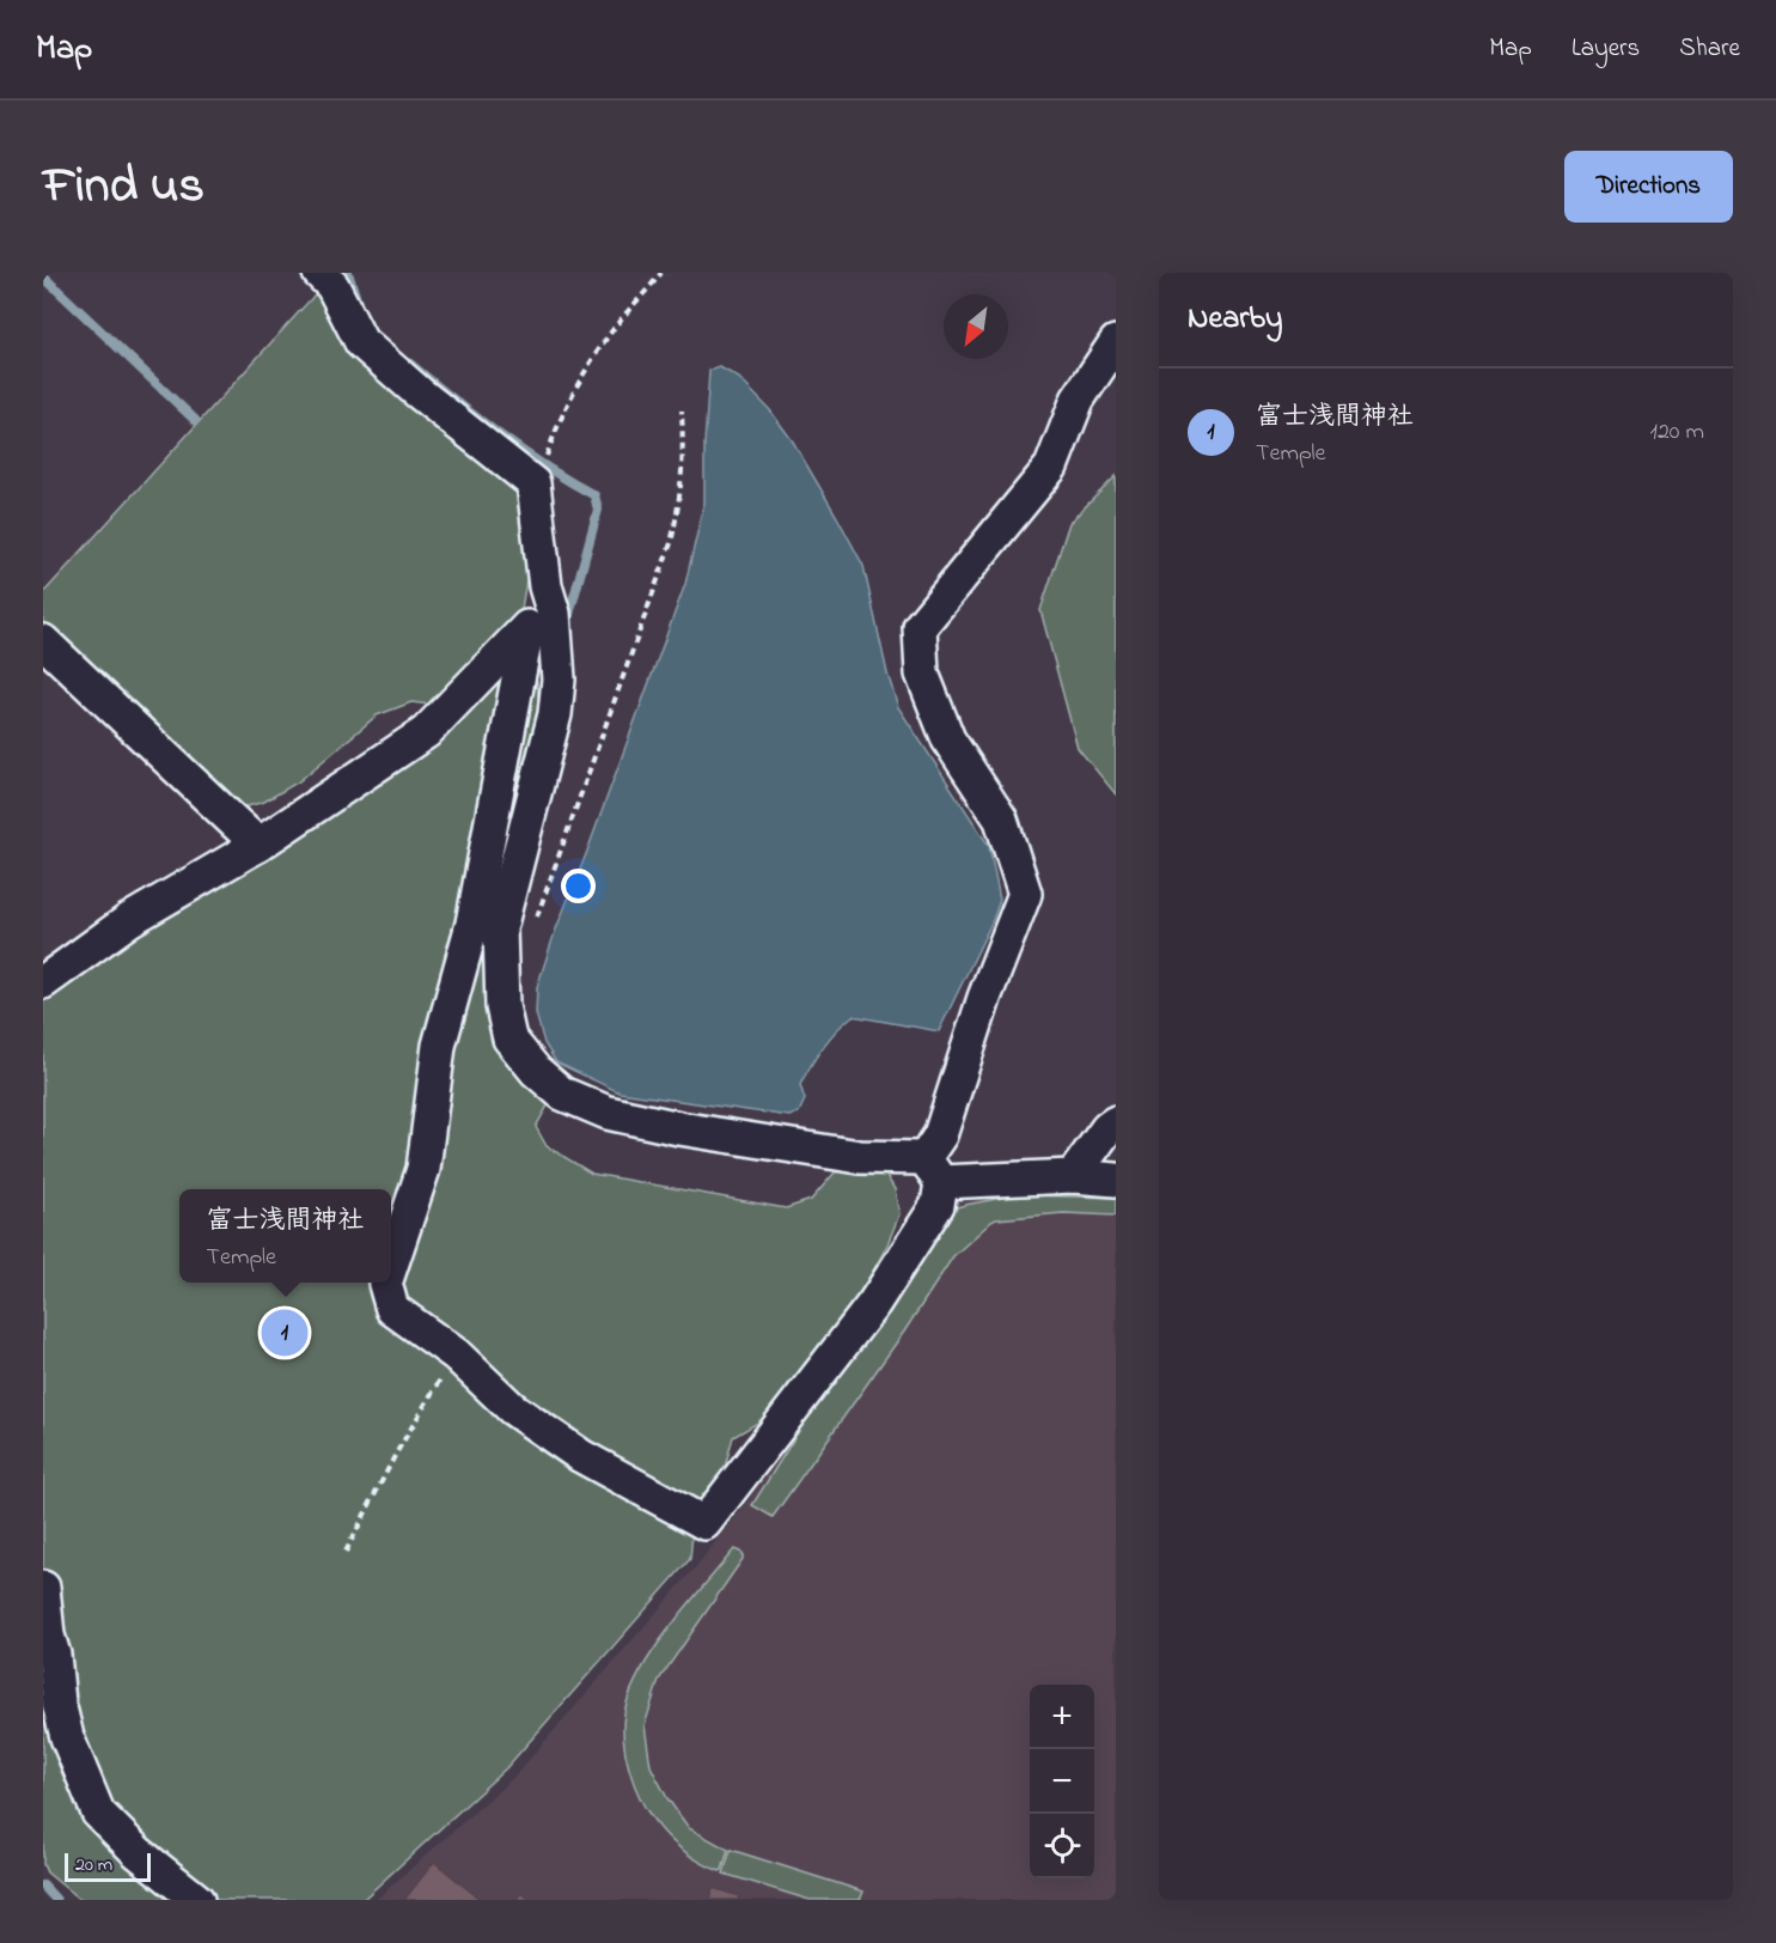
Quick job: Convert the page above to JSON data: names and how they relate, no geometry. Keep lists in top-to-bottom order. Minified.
{"scale_bar":"20 m","north":"bottom left","page":{"header":"Map","nav":["Map","Layers","Share"],"title":"Find us","buttons":"Directions","heading":"Nearby","list":[{"mark":"1","name":"富士浅間神社","note":"Temple","value":"120 m"}],"popup":["富士浅間神社","Temple"],"pins":"1","map_buttons":["+","−"],"scale":"20 m"}}
